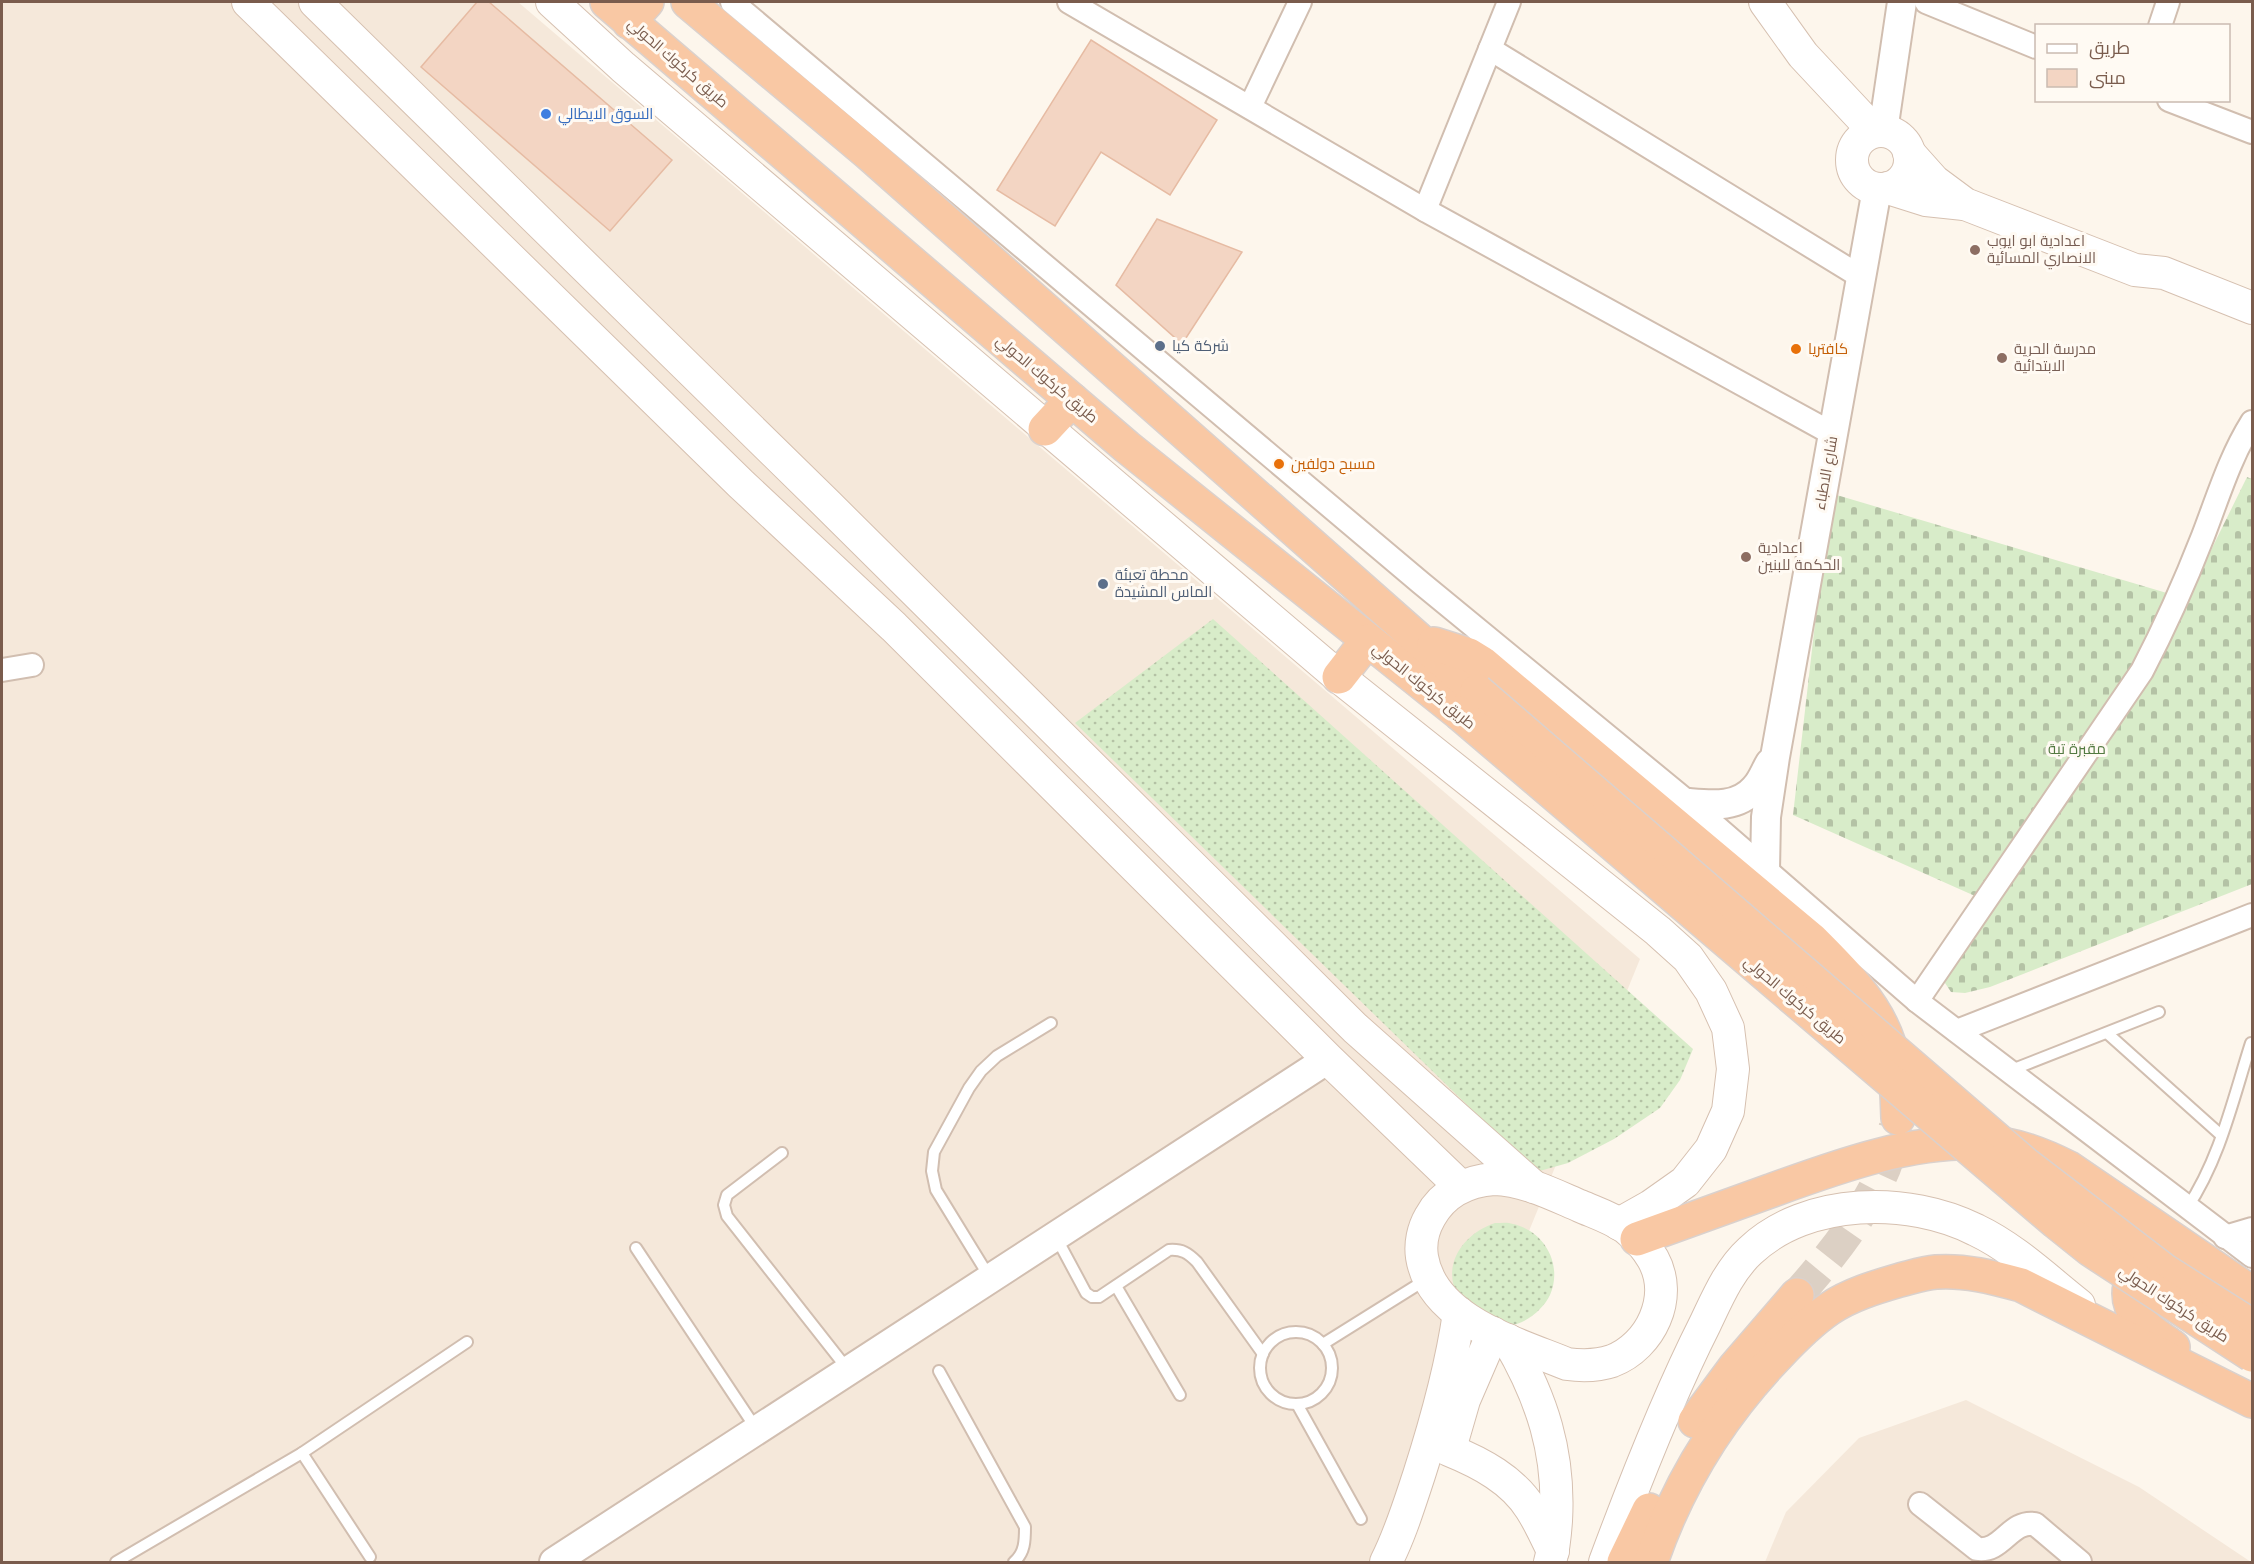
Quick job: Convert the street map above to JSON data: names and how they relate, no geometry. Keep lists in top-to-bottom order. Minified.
{"streets":{"highway":["طريق كركوك الحولي"],"street":["شارع الاطباء"]},"parks":["مقبرة تبة"],"places":["السوق الايطالي","اعدادية ابو ايوب الانصاري المسائية","شركة كيا","کافتریا","مدرسة الحرية الابتدائية","مسبح دولفين","اعدادية الحكمة للبنين","محطة تعبئة الماس المشيدة"],"legend":["طريق","مبنى"]}
